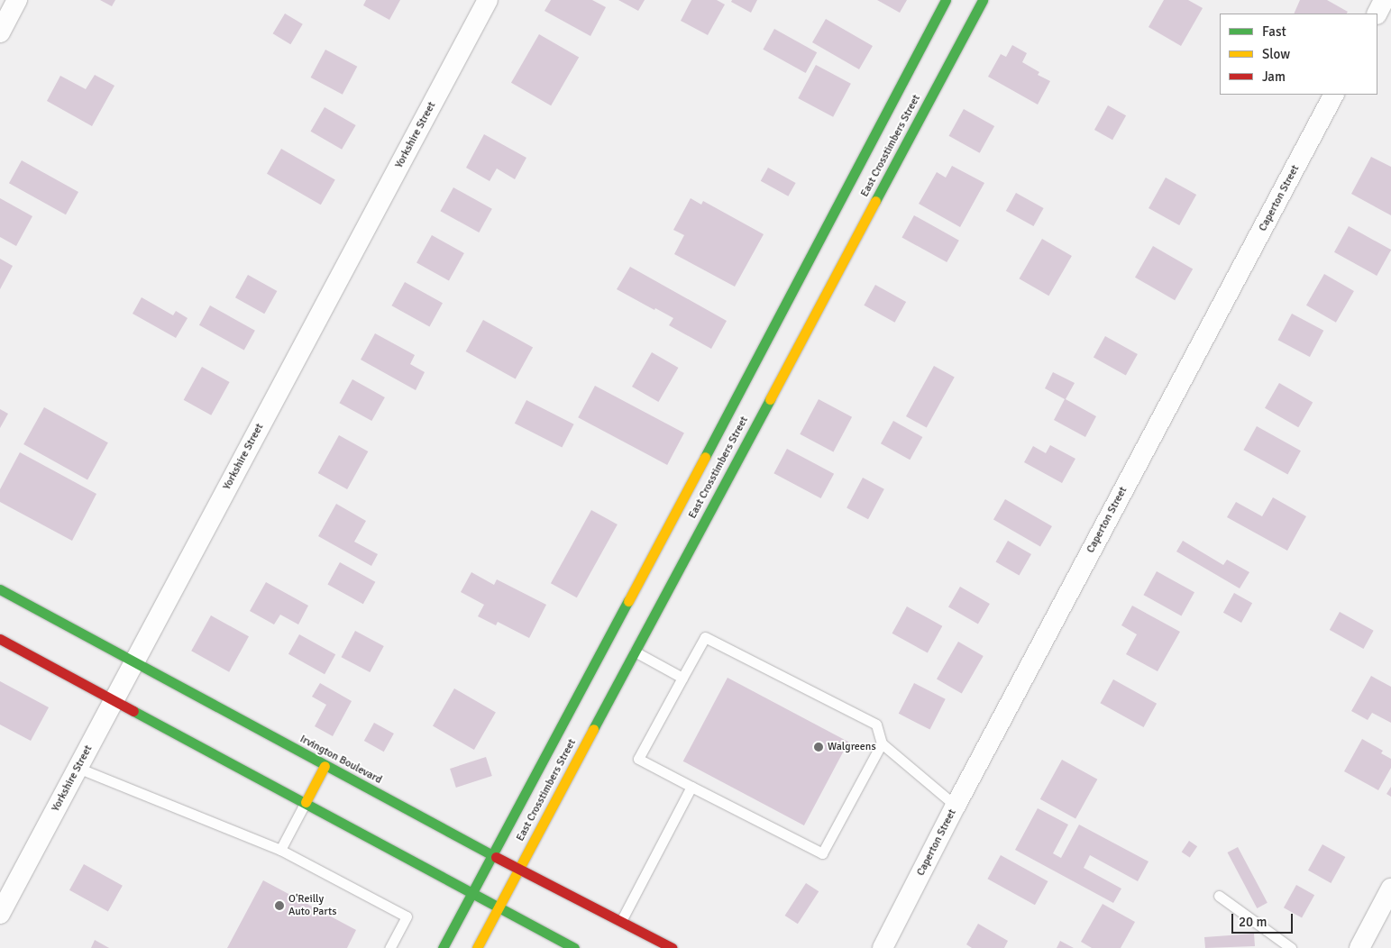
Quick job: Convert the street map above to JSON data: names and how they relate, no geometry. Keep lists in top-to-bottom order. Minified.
{"streets":{"main road":["East Crosstimbers Street","Irvington Boulevard"],"street":["Yorkshire Street","Caperton Street"]},"crossings":[["Yorkshire Street","Irvington Boulevard"],["East Crosstimbers Street","Irvington Boulevard"]],"places":["Walgreens","O'Reilly Auto Parts"],"legend":["Fast","Slow","Jam"],"scale_bar":"20 m"}
